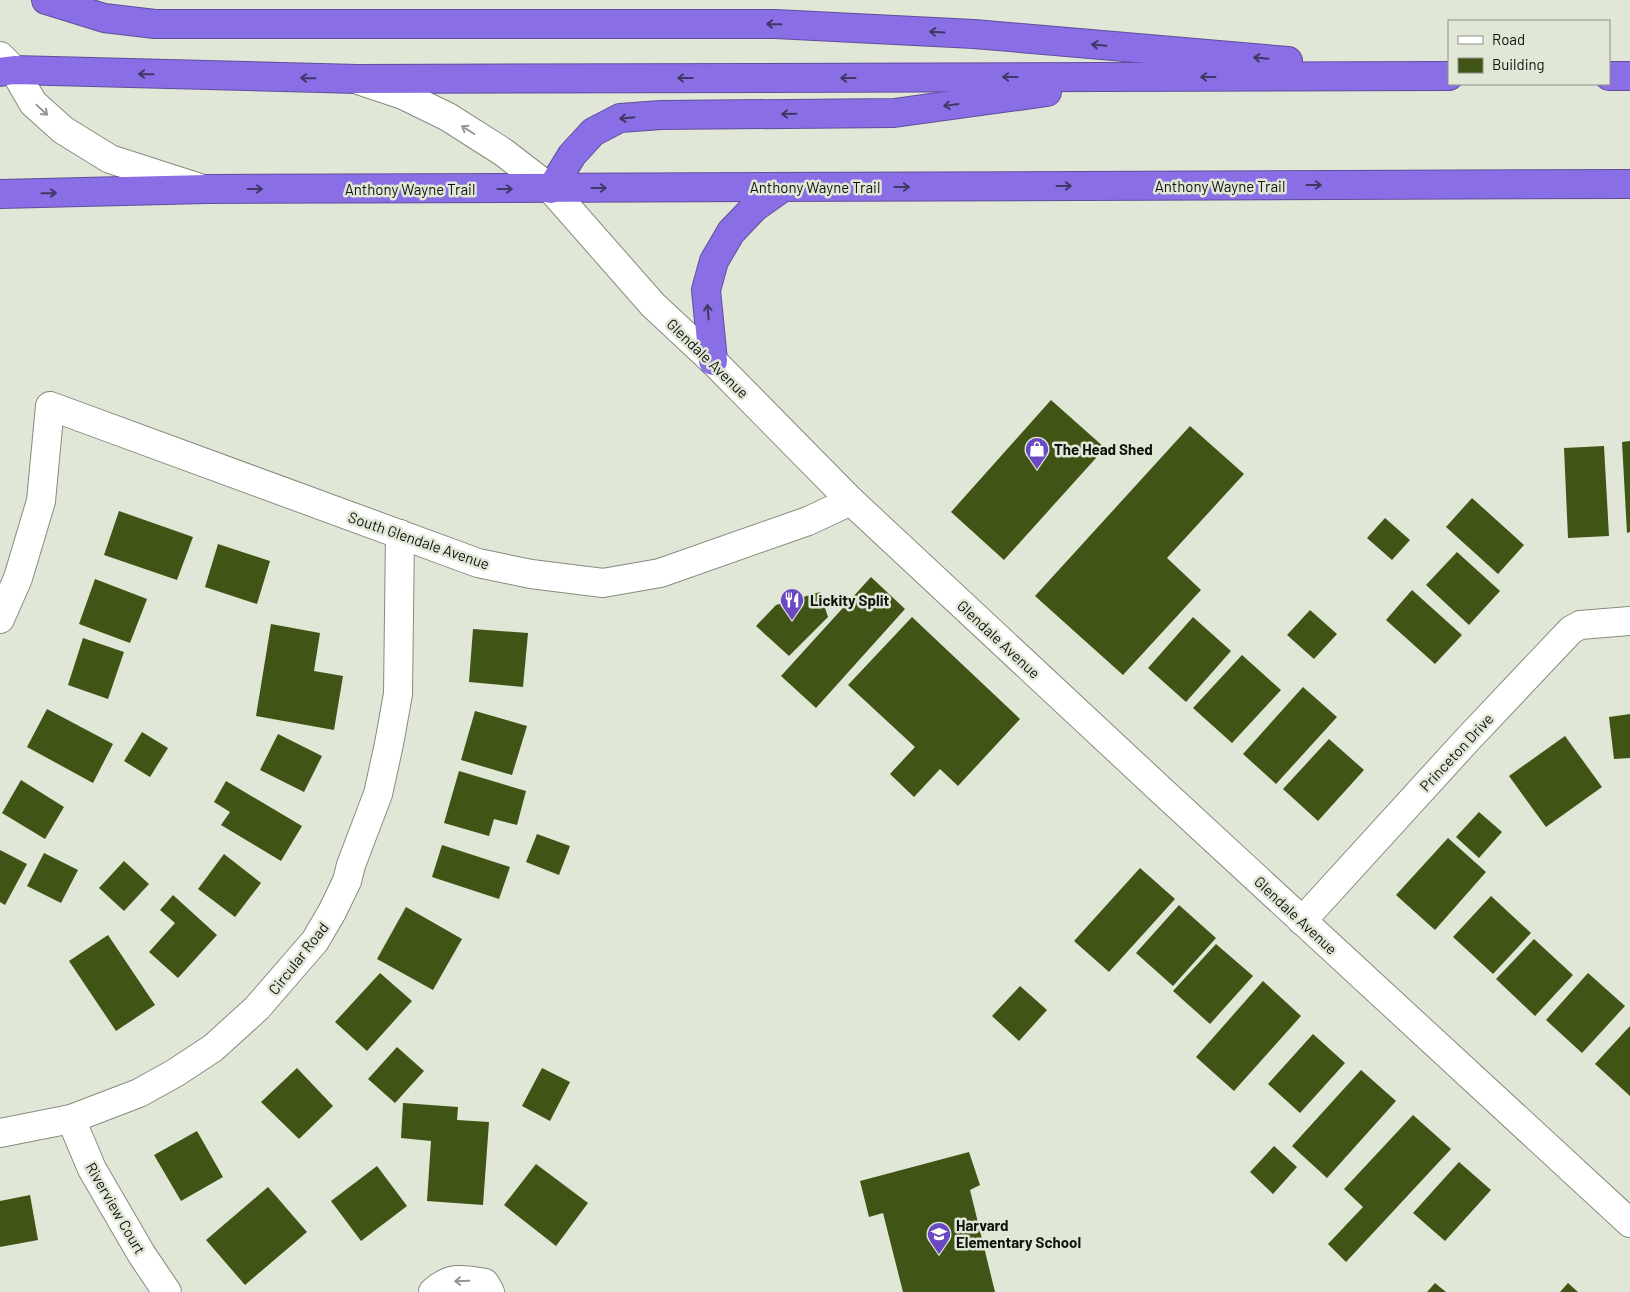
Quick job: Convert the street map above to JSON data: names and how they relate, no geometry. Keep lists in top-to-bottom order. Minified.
{"streets":{"highway":["Anthony Wayne Trail"],"street":["Glendale Avenue","South Glendale Avenue","Princeton Drive","Circular Road","Riverview Court"]},"crossings":[["Anthony Wayne Trail","Glendale Avenue"],["Glendale Avenue","South Glendale Avenue"],["Glendale Avenue","Princeton Drive"],["South Glendale Avenue","Circular Road"],["Circular Road","Riverview Court"]],"places":{"shop":["The Head Shed"],"restaurant":["Lickity Split"],"school or university":["Harvard Elementary School"]},"legend":["Road","Building"]}
